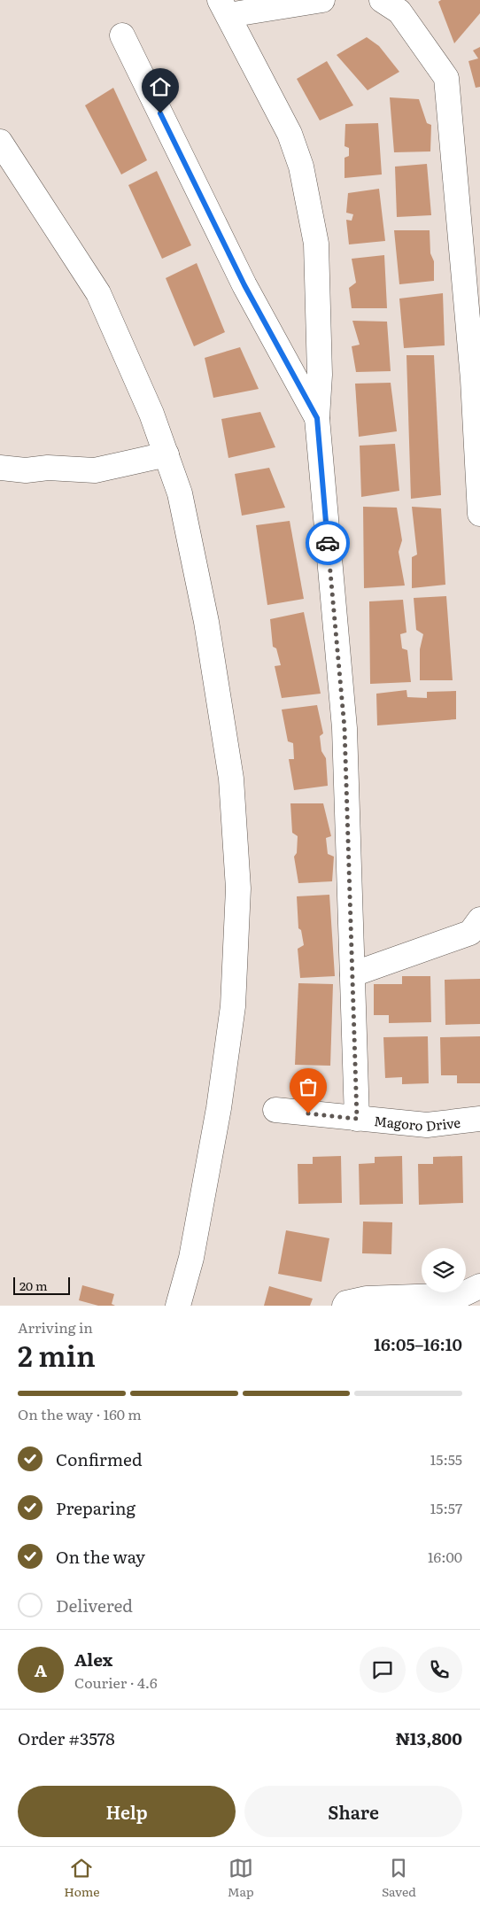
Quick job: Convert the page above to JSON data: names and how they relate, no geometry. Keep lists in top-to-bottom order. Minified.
{"streets":{"street":["Magoro Drive"]},"scale_bar":"20 m","page":{"scale":"20 m","heading":["2 min","Arriving in","16:05–16:10"],"panel":["Alex","Courier · 4.6","Order #3578","₦13,800"],"bar":"On the way · 160 m","list":[["Confirmed","15:55"],["Preparing","15:57"],["On the way","16:00"],"Delivered"],"round":"A","buttons":["Help","Share"],"tabs":["Home","Map","Saved"]}}
